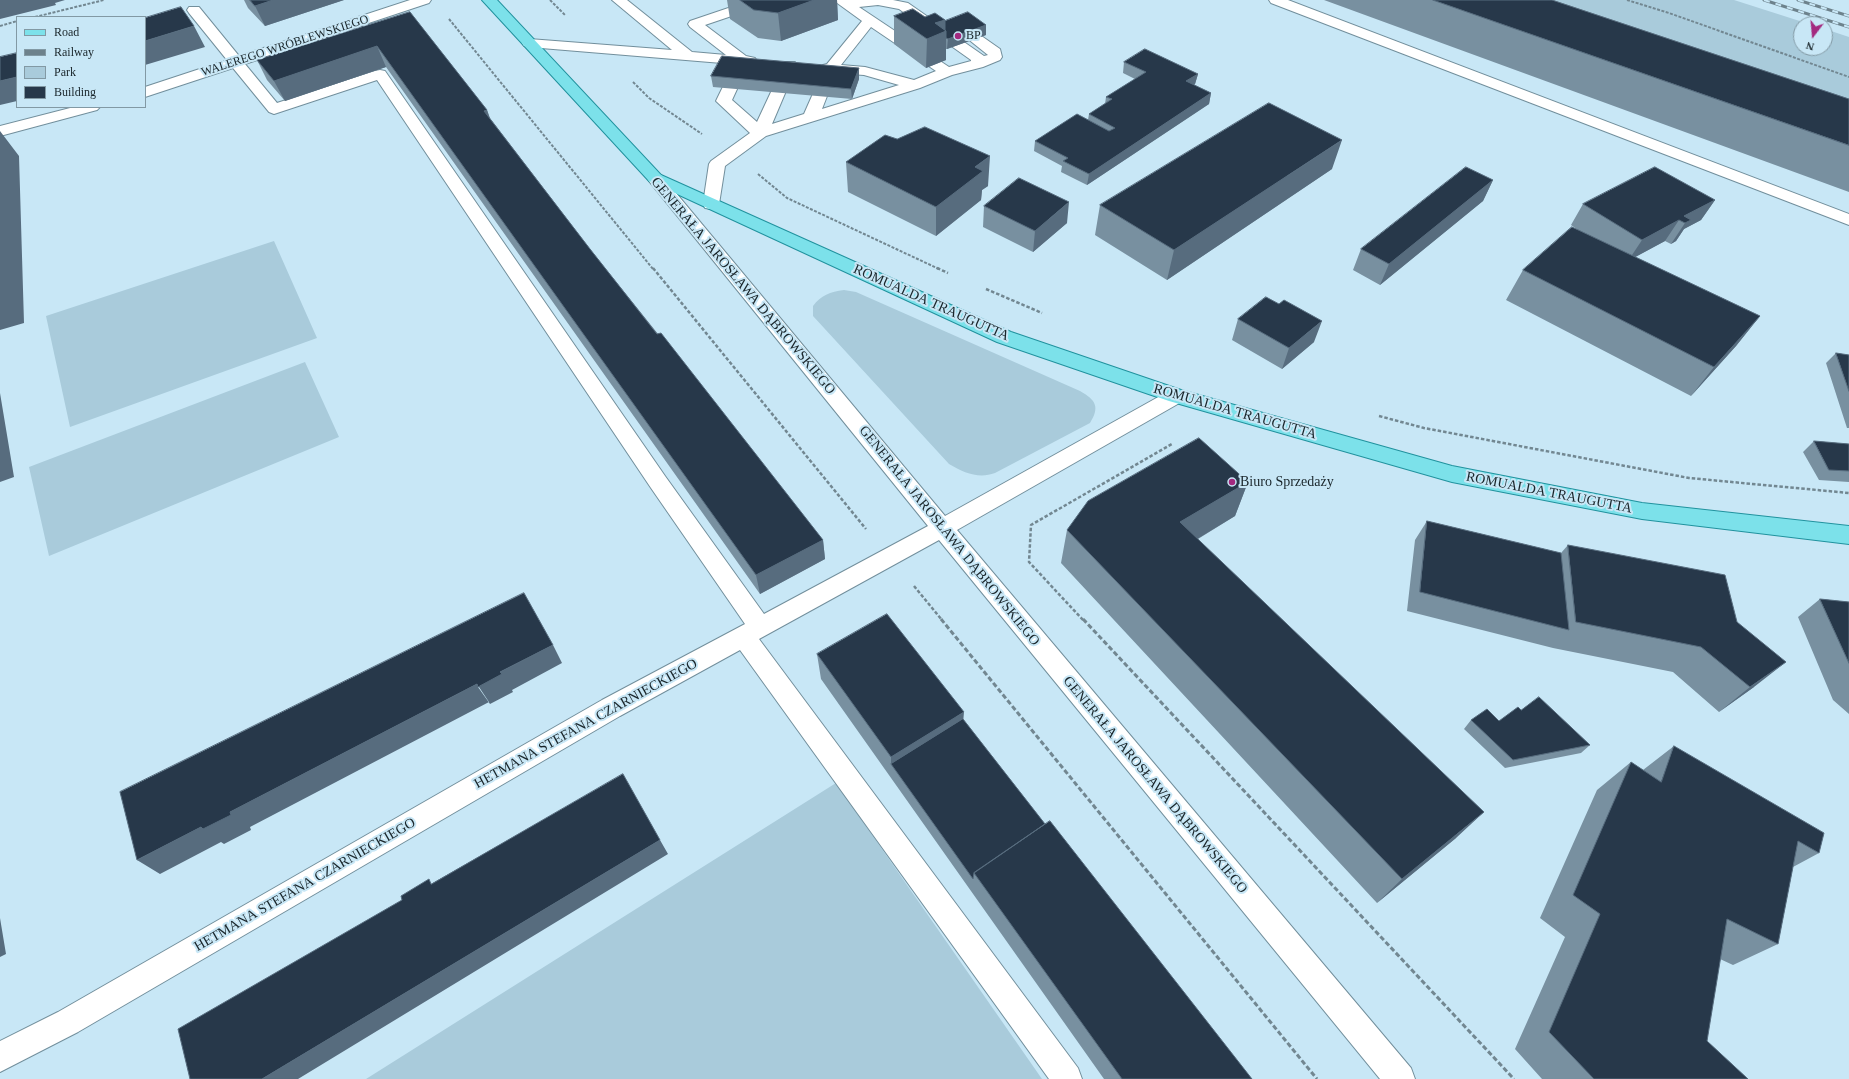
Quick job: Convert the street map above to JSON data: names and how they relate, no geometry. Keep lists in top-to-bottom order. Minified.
{"streets":{"main road":["GENERAŁA JAROSŁAWA DĄBROWSKIEGO","ROMUALDA TRAUGUTTA"],"street":["WALEREGO WRÓBLEWSKIEGO","HETMANA STEFANA CZARNIECKIEGO"]},"crossings":[["GENERAŁA JAROSŁAWA DĄBROWSKIEGO","ROMUALDA TRAUGUTTA"],["GENERAŁA JAROSŁAWA DĄBROWSKIEGO","HETMANA STEFANA CZARNIECKIEGO"],["ROMUALDA TRAUGUTTA","HETMANA STEFANA CZARNIECKIEGO"]],"places":["BP","Biuro Sprzedaży"],"legend":["Road","Railway","Park","Building"],"north":"bottom"}
